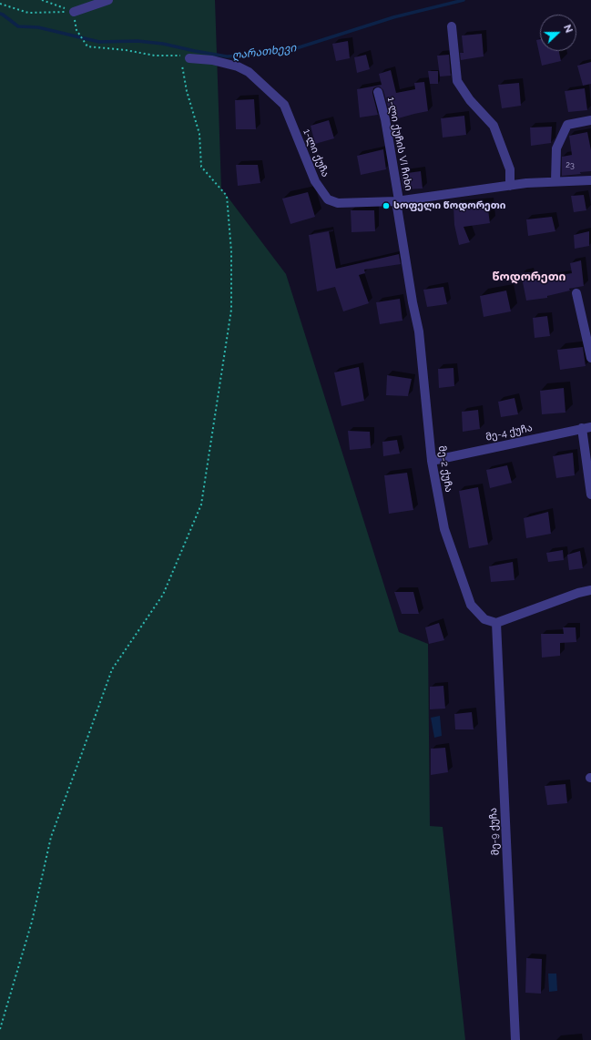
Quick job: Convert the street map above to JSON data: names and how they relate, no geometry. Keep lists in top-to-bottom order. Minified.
{"streets":{"street":["1-ლი ქუჩის VI ჩიხი","1-ლი ქუჩა","მე-4 ქუჩა","მე-2 ქუჩა","მე-9 ქუჩა"]},"crossings":[["1-ლი ქუჩის VI ჩიხი","1-ლი ქუჩა"],["1-ლი ქუჩის VI ჩიხი","მე-2 ქუჩა"],["1-ლი ქუჩა","მე-2 ქუჩა"],["მე-4 ქუჩა","მე-2 ქუჩა"],["მე-2 ქუჩა","მე-9 ქუჩა"]],"districts":["წოდორეთი"],"water":["ღარათხევი"],"places":["სოფელი წოდორეთი"],"house_numbers":["23"],"north":"right"}
